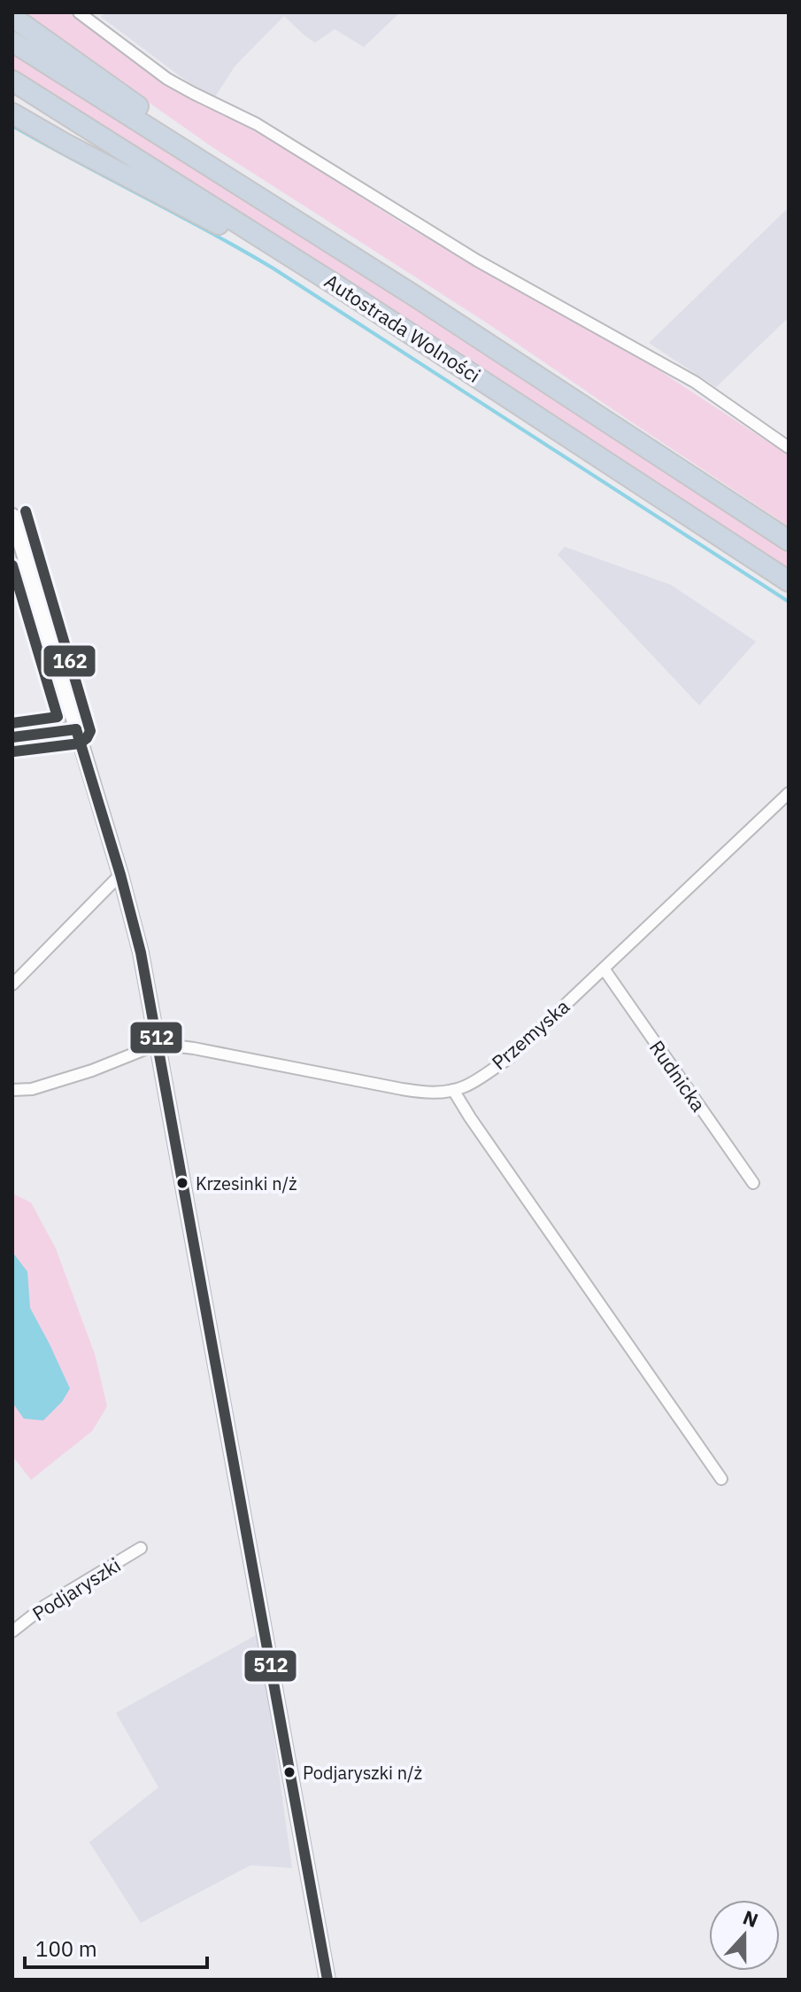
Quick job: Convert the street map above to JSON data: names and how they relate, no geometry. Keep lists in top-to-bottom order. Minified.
{"streets":{"highway":["Autostrada Wolności"],"street":["Przemyska","Rudnicka","Podjaryszki"]},"crossings":[["Przemyska","Rudnicka"]],"places":["Krzesinki n/ż","Podjaryszki n/ż"],"lines":["transit line 162","transit line 512"],"scale_bar":"100 m","north":"top"}
